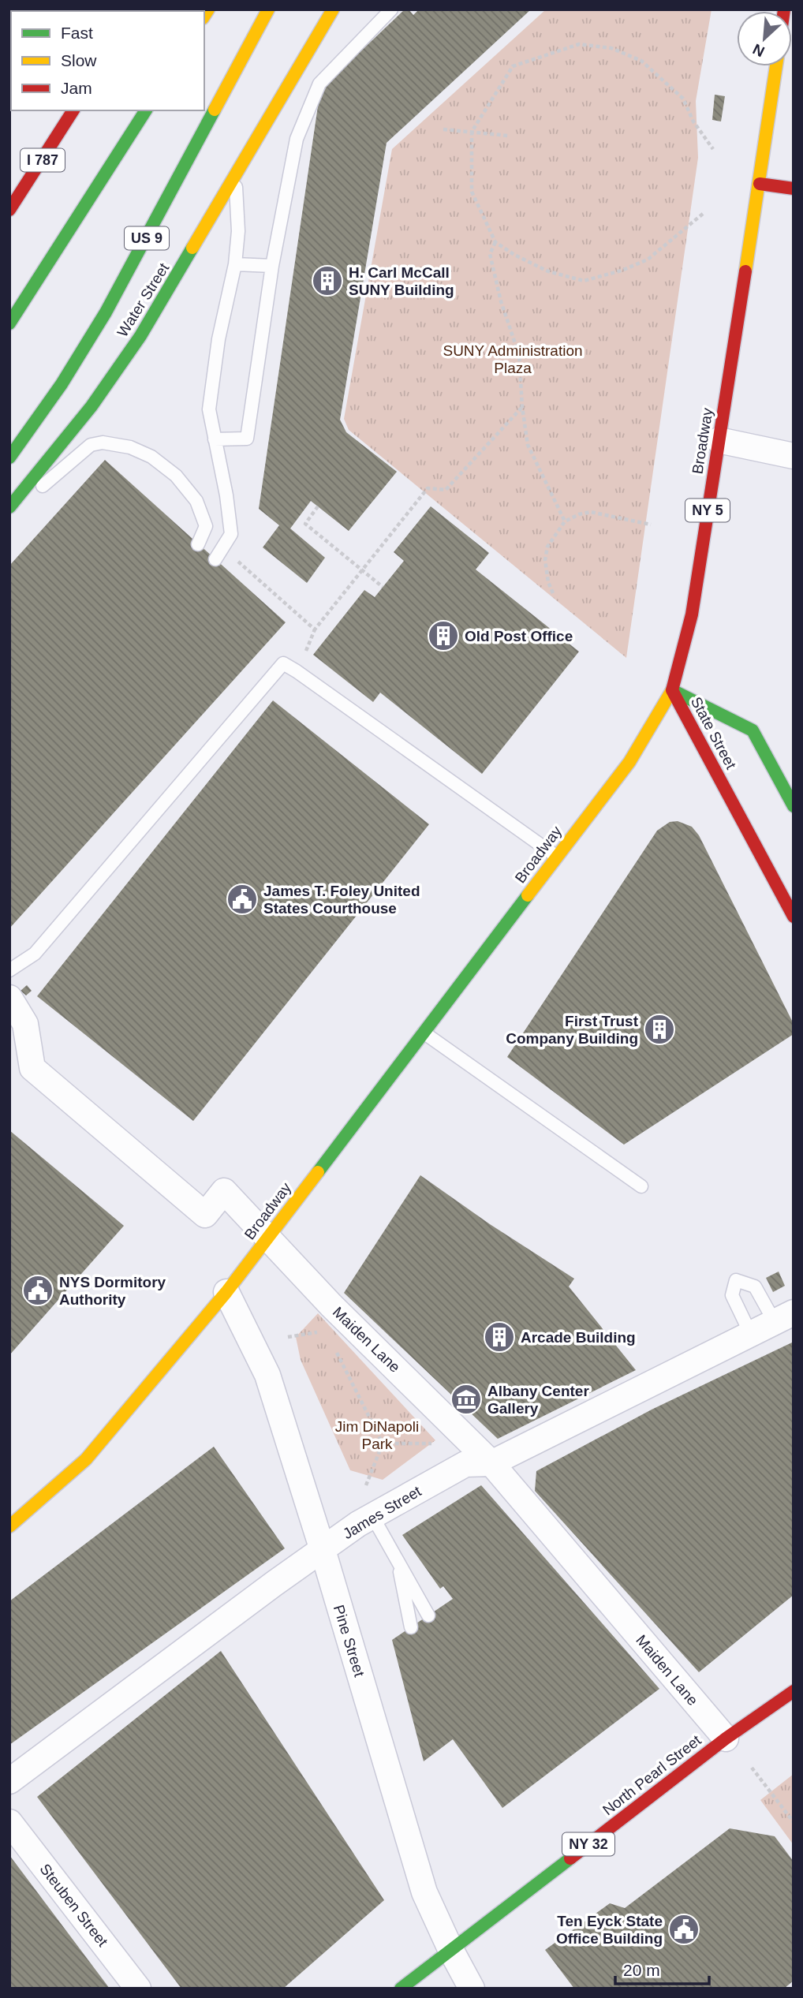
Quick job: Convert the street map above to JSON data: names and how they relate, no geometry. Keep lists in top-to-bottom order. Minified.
{"streets":{"main road":["I 787","US 9","Water Street","Broadway","NY 5","State Street","North Pearl Street","NY 32"],"street":["Maiden Lane","James Street","Pine Street","Steuben Street"]},"crossings":[["Broadway","State Street"],["Broadway","Maiden Lane"],["Broadway","Pine Street"],["Maiden Lane","James Street"],["Maiden Lane","North Pearl Street"],["James Street","Pine Street"],["Pine Street","North Pearl Street"]],"parks":["SUNY Administration Plaza","Jim DiNapoli Park"],"places":{"building":["H. Carl McCall SUNY Building","Old Post Office","First Trust Company Building","Arcade Building"],"public building":["James T. Foley United States Courthouse","NYS Dormitory Authority","Ten Eyck State Office Building"],"museum":["Albany Center Gallery"]},"legend":["Fast","Slow","Jam"],"scale_bar":"20 m","north":"bottom left"}
